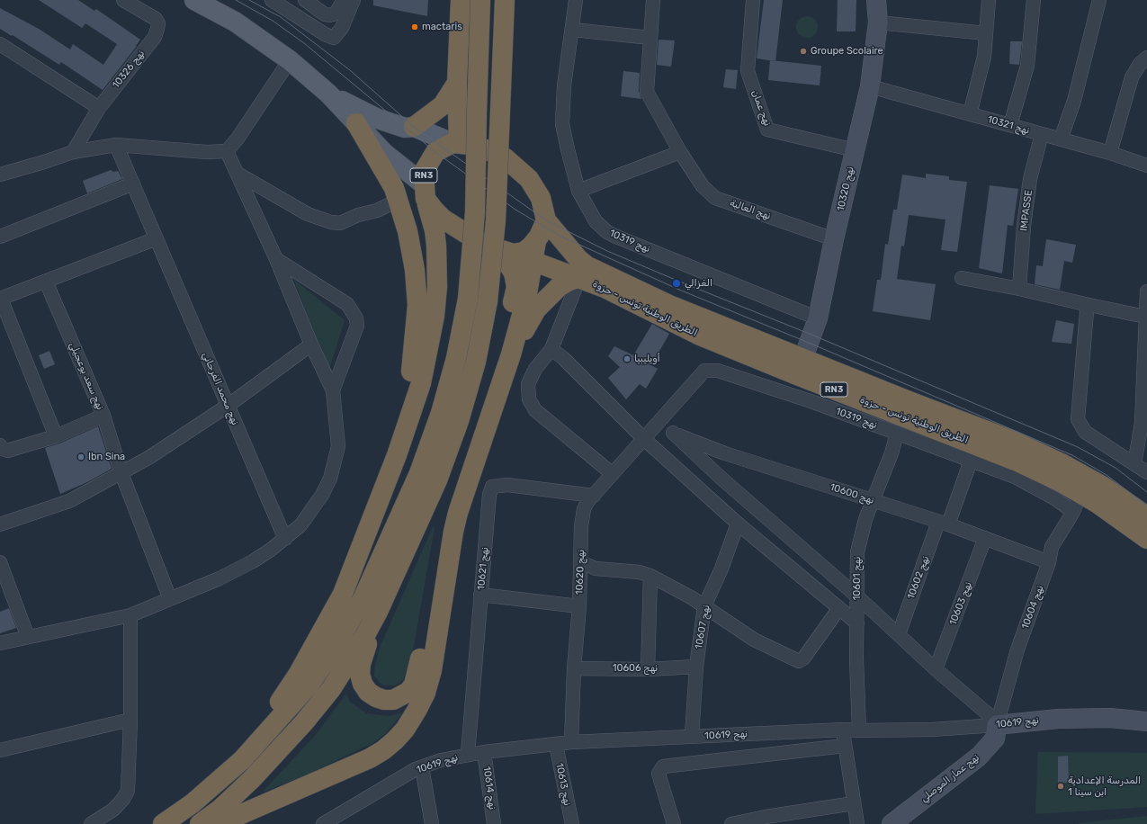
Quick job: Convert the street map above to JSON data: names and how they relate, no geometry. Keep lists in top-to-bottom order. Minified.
{"streets":{"highway":["RN3","الطريق الوطنية تونس - حزوة"],"street":["نهج 10326","نهج عمان","نهج 10321","نهج 10320","نهج العالية","IMPASSE","نهج 10319","نهج سعد بوعجيلي","نهج محمد الفرجاني","نهج 10600","نهج 10621","نهج 10620","نهج 10602","نهج 10601","نهج 10603","نهج 10604","نهج 10607","نهج 10606","نهج 10619","نهج عمار الموصلي","نهج 10613","نهج 10614"]},"crossings":[["نهج عمان","نهج 10320"],["نهج 10321","نهج 10320"],["نهج 10321","IMPASSE"],["RN3","الطريق الوطنية تونس - حزوة"],["نهج 10320","نهج العالية"],["نهج 10320","نهج 10319"],["نهج 10320","الطريق الوطنية تونس - حزوة"],["نهج 10319","نهج 10600"],["نهج 10319","نهج 10620"],["نهج 10319","نهج 10602"],["نهج 10319","نهج 10601"],["نهج 10319","نهج 10604"],["الطريق الوطنية تونس - حزوة","نهج 10604"],["نهج 10600","نهج 10620"],["نهج 10600","نهج 10602"],["نهج 10600","نهج 10601"],["نهج 10600","نهج 10603"],["نهج 10600","نهج 10604"],["نهج 10621","نهج 10620"],["نهج 10621","نهج 10619"],["نهج 10620","نهج 10606"],["نهج 10620","نهج 10619"],["نهج 10601","نهج 10619"],["نهج 10604","نهج 10619"],["نهج 10604","نهج عمار الموصلي"],["نهج 10607","نهج 10606"],["نهج 10607","نهج 10619"],["نهج 10619","نهج عمار الموصلي"],["نهج 10619","نهج 10613"],["نهج 10619","نهج 10614"]],"places":["mactaris","Groupe Scolaire","الغزالي","أويليبيا","Ibn Sina","المدرسة الإعدادية ابن سينا 1"]}
